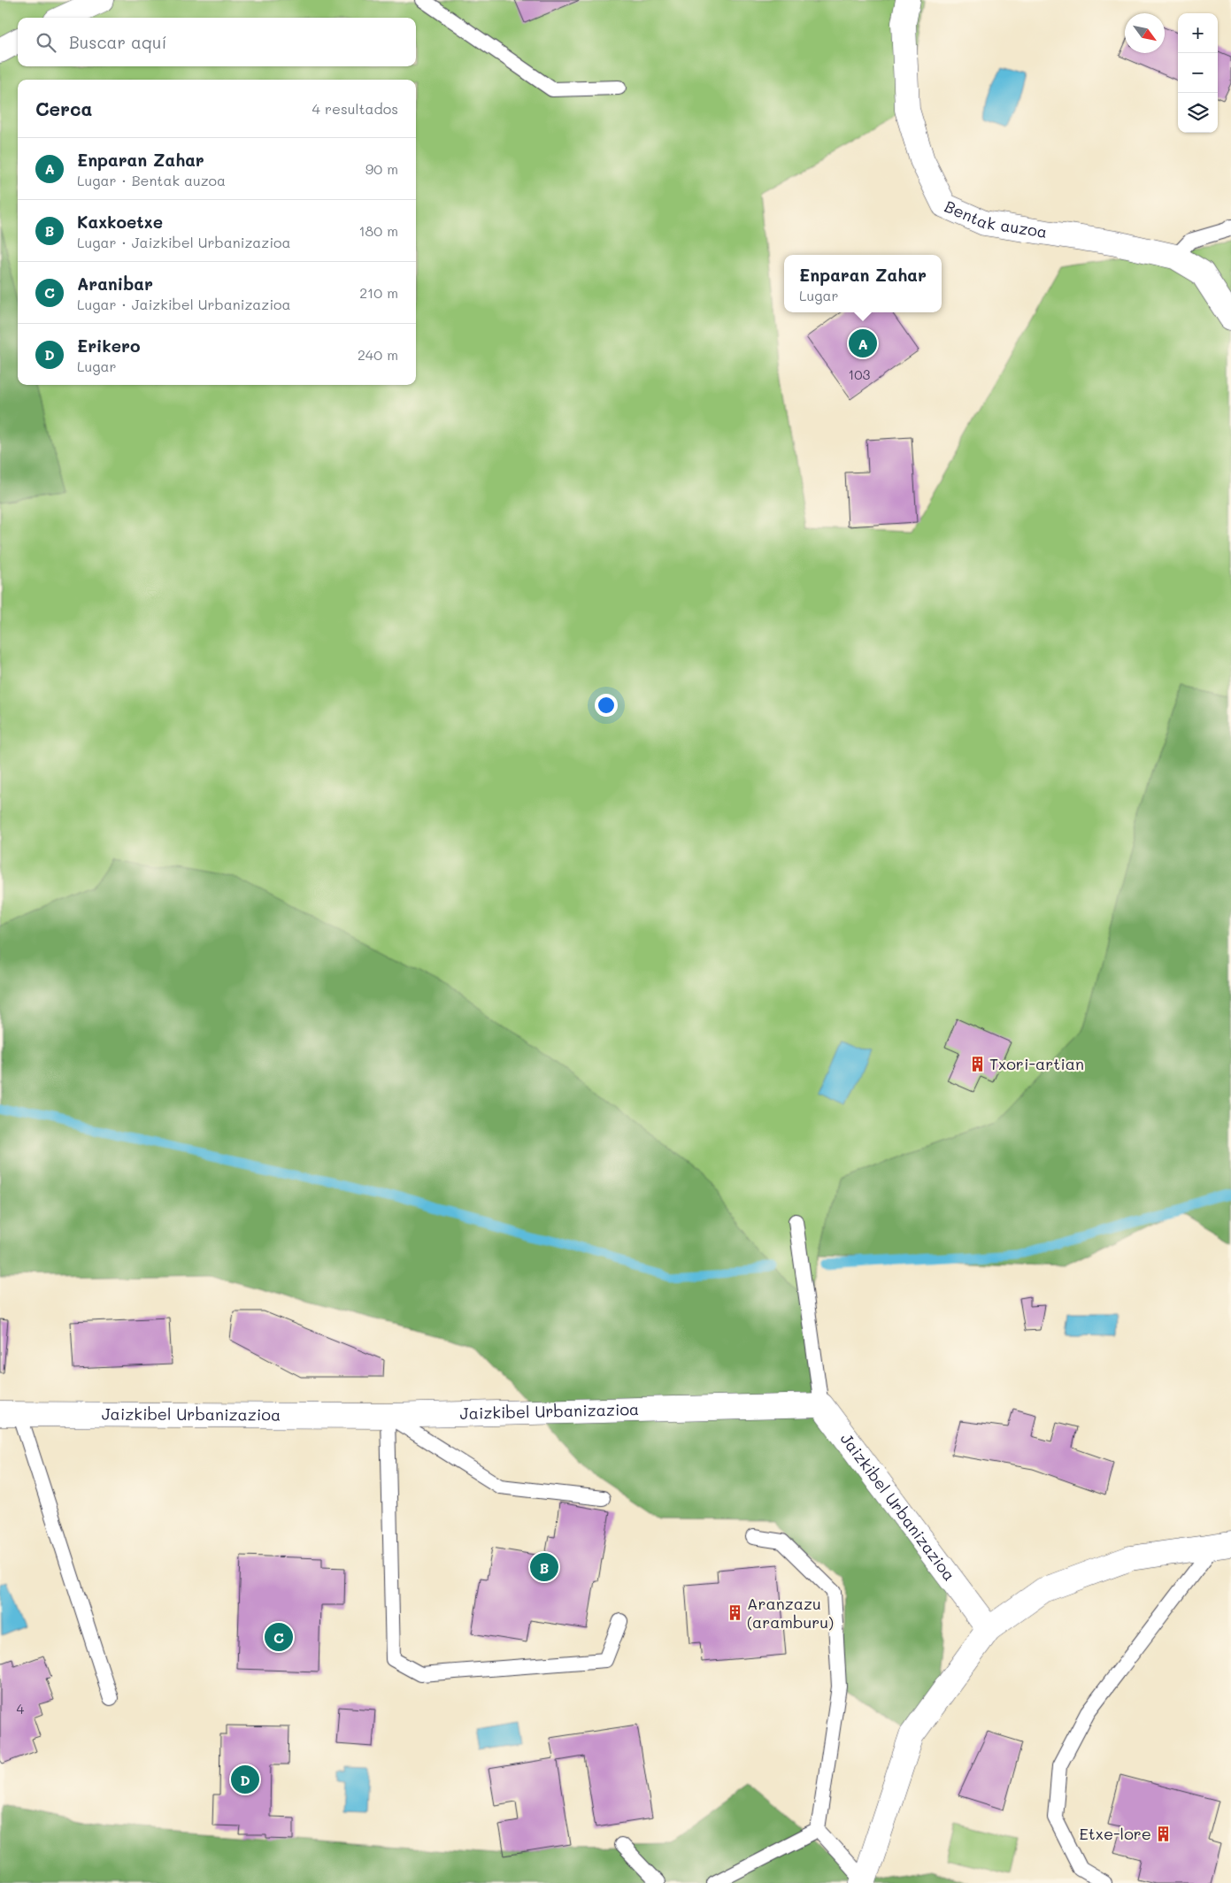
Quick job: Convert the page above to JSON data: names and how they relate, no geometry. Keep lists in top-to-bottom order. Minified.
{"streets":{"street":["Bentak auzoa","Jaizkibel Urbanizazioa"]},"places":{"building":["Txori-artian","Aranzazu (aramburu)","Etxe-lore"]},"house_numbers":["103","4"],"north":"bottom right","page":{"map_buttons":["+","−"],"search":"Buscar aquí","heading":["Cerca","4 resultados"],"list":[{"mark":"A","name":"Enparan Zahar","note":"Lugar · Bentak auzoa","value":"90 m"},{"mark":"B","name":"Kaxkoetxe","note":"Lugar · Jaizkibel Urbanizazioa","value":"180 m"},{"mark":"C","name":"Aranibar","note":"Lugar · Jaizkibel Urbanizazioa","value":"210 m"},{"mark":"D","name":"Erikero","note":"Lugar","value":"240 m"}],"popup":["Enparan Zahar","Lugar"],"pins":["A","B","C","D"]}}
